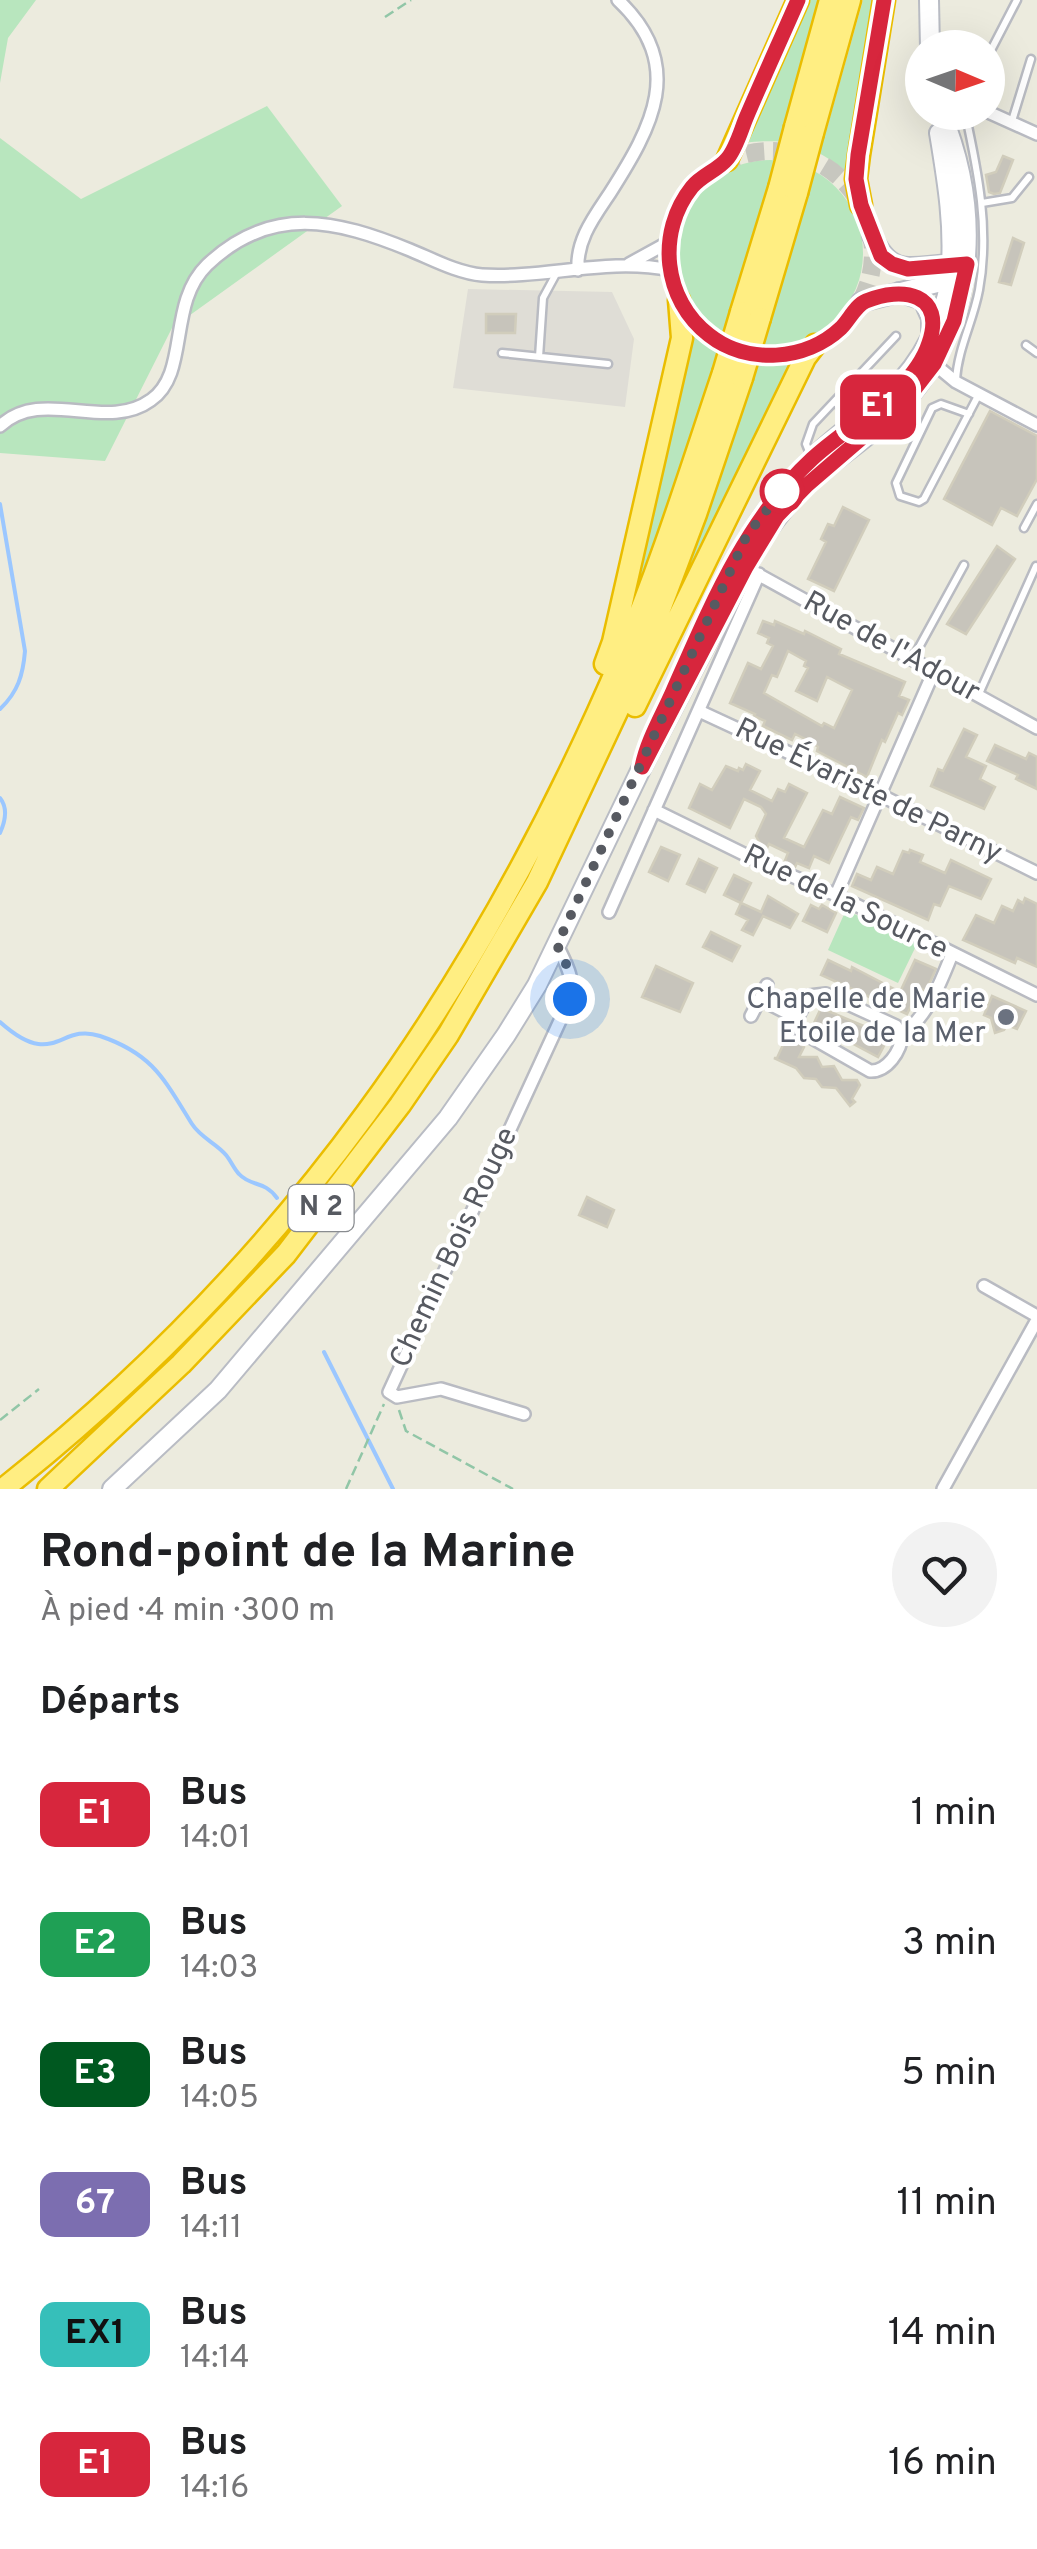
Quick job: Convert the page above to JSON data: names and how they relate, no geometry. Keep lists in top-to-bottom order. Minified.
{"streets":{"highway":["N 2"],"street":["Rue de l'Adour","Rue Évariste de Parny","Rue de la Source","Chemin Bois Rouge"]},"places":["Chapelle de Marie Etoile de la Mer"],"lines":["bus line E1"],"north":"right","page":{"on_map":"E1","heading":[["Rond-point de la Marine","À pied · 4 min · 300 m"],"Départs"],"list":[{"mark":"E1","name":"Bus","note":"14:01","value":"1 min"},{"mark":"E2","name":"Bus","note":"14:03","value":"3 min"},{"mark":"E3","name":"Bus","note":"14:05","value":"5 min"},{"mark":"67","name":"Bus","note":"14:11","value":"11 min"},{"mark":"EX1","name":"Bus","note":"14:14","value":"14 min"},{"mark":"E1","name":"Bus","note":"14:16","value":"16 min"}]}}
